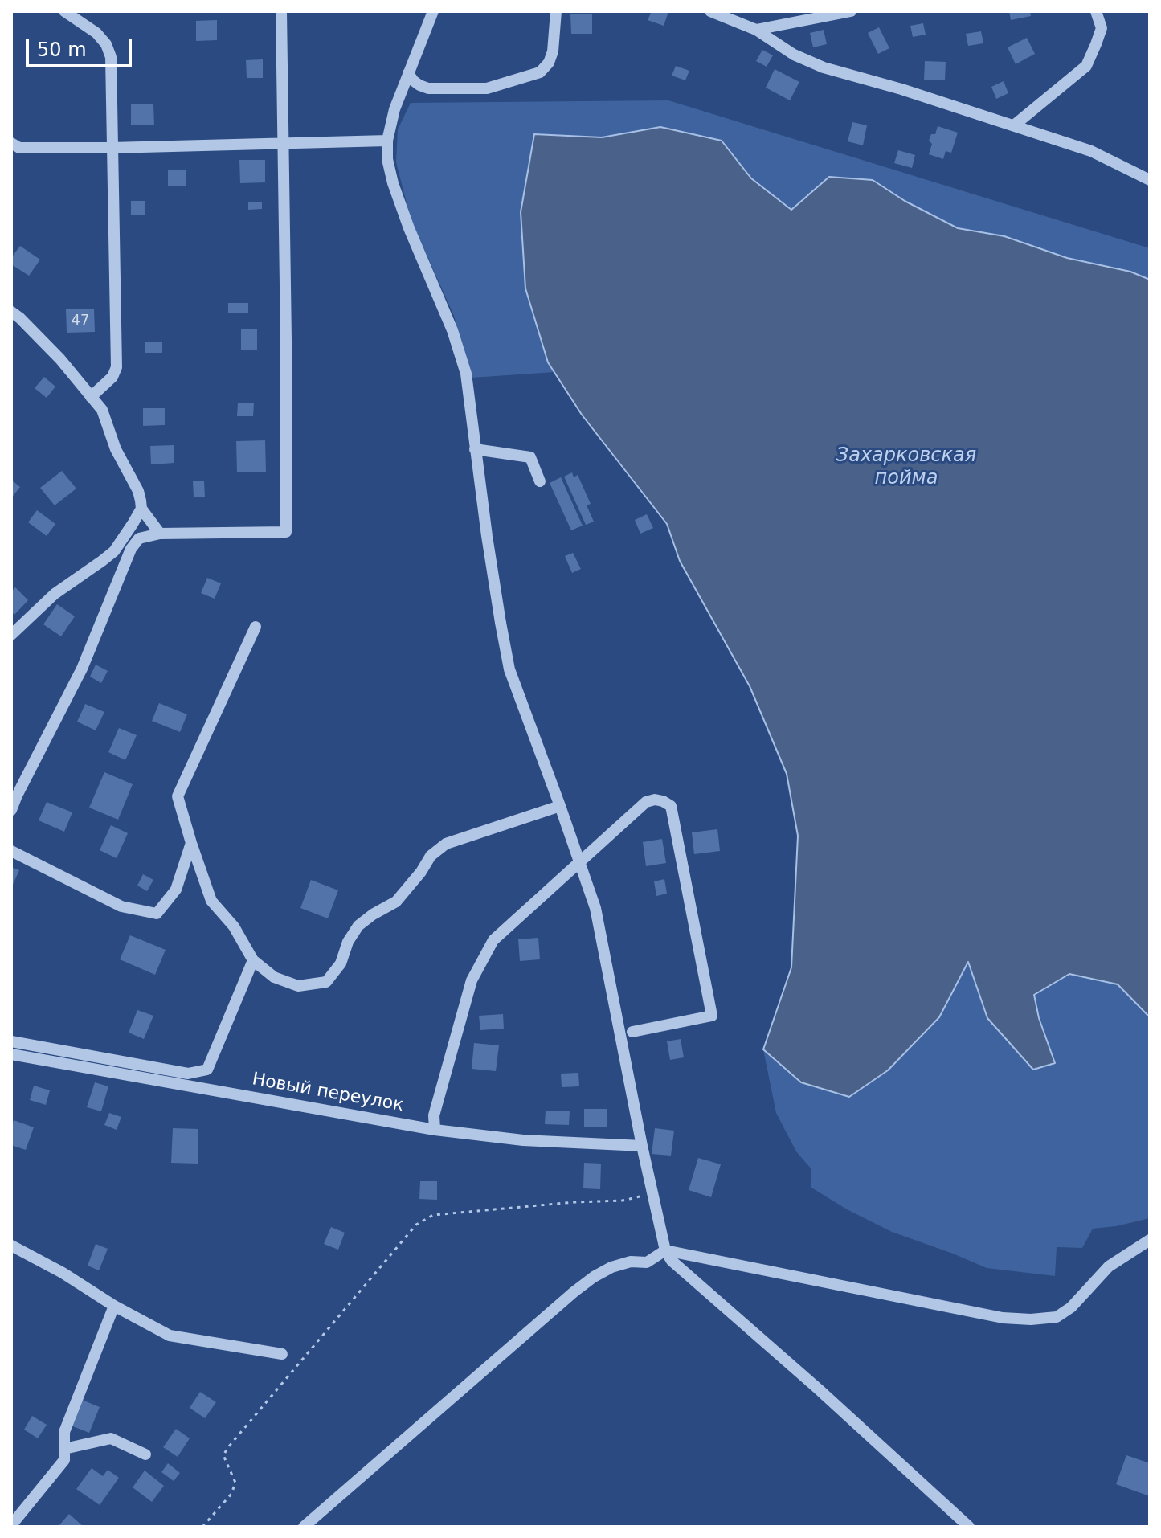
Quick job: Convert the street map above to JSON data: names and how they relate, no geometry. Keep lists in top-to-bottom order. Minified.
{"streets":{"street":["Новый переулок"]},"water":["Захарковская пойма"],"house_numbers":["47"],"scale_bar":"50 m"}
